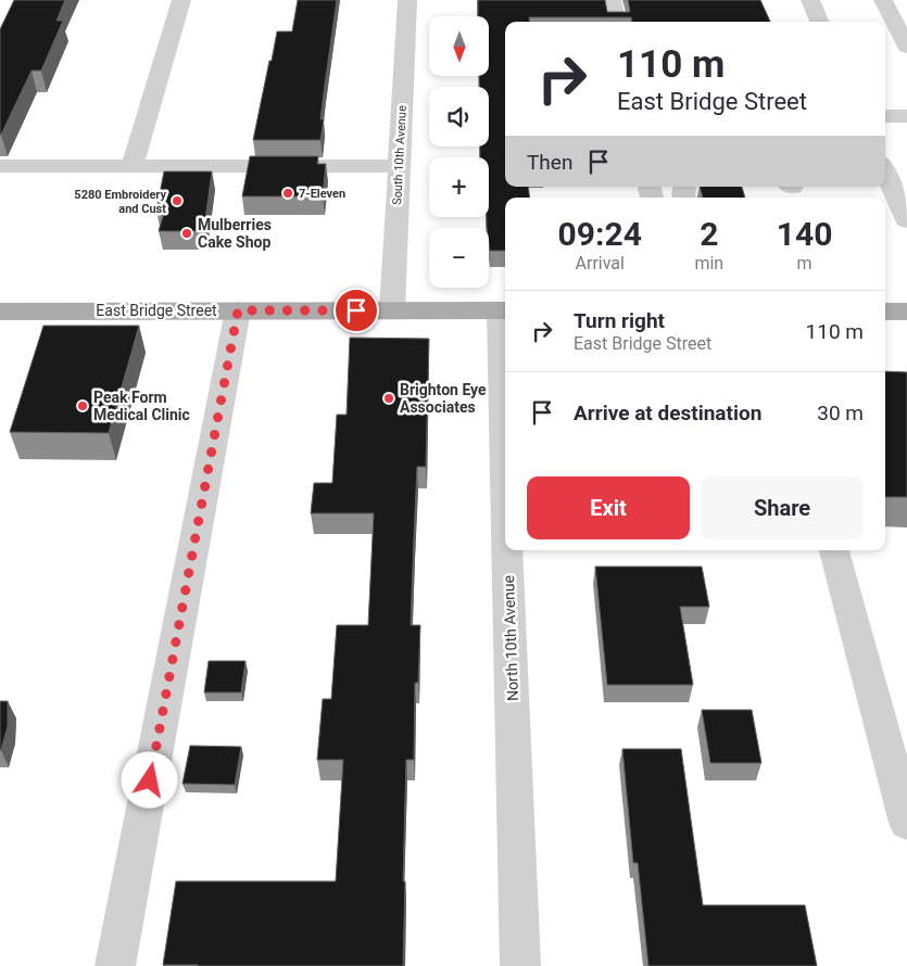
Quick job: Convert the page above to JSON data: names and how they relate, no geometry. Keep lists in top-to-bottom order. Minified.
{"streets":{"main road":["East Bridge Street"],"street":["South 10th Avenue","North 10th Avenue"]},"crossings":[["South 10th Avenue","East Bridge Street"]],"places":["7-Eleven","5280 Embroidery and Cust","Mulberries Cake Shop","Brighton Eye Associates","Peak Form Medical Clinic"],"north":"bottom","page":{"map_buttons":["+","−"],"turn":["110 m","East Bridge Street"],"then":"Then","eta":["09:24","Arrival","2","min","140","m"],"list":[{"name":"Turn right","note":"East Bridge Street","value":"110 m"},{"name":"Arrive at destination","value":"30 m"}],"buttons":["Exit","Share"]}}
